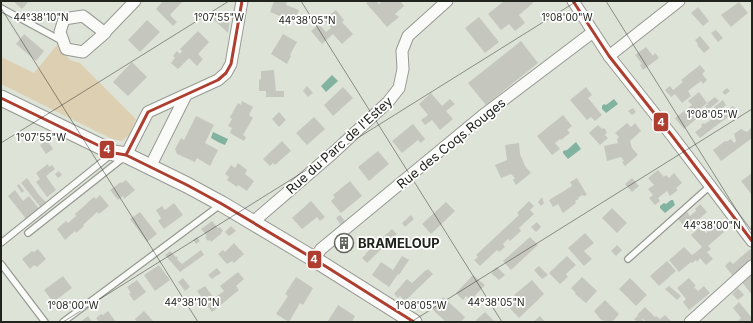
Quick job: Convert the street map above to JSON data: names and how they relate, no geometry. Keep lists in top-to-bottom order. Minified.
{"streets":{"street":["Rue des Coqs Rouges","Rue du Parc de l'Estey"]},"places":{"building":["BRAMELOUP"]},"lines":["transit line 4"],"coordinates":["1°07'55\"W","1°08'00\"W","44°38'10\"N","44°38'05\"N","1°08'05\"W","44°38'00\"N"]}
